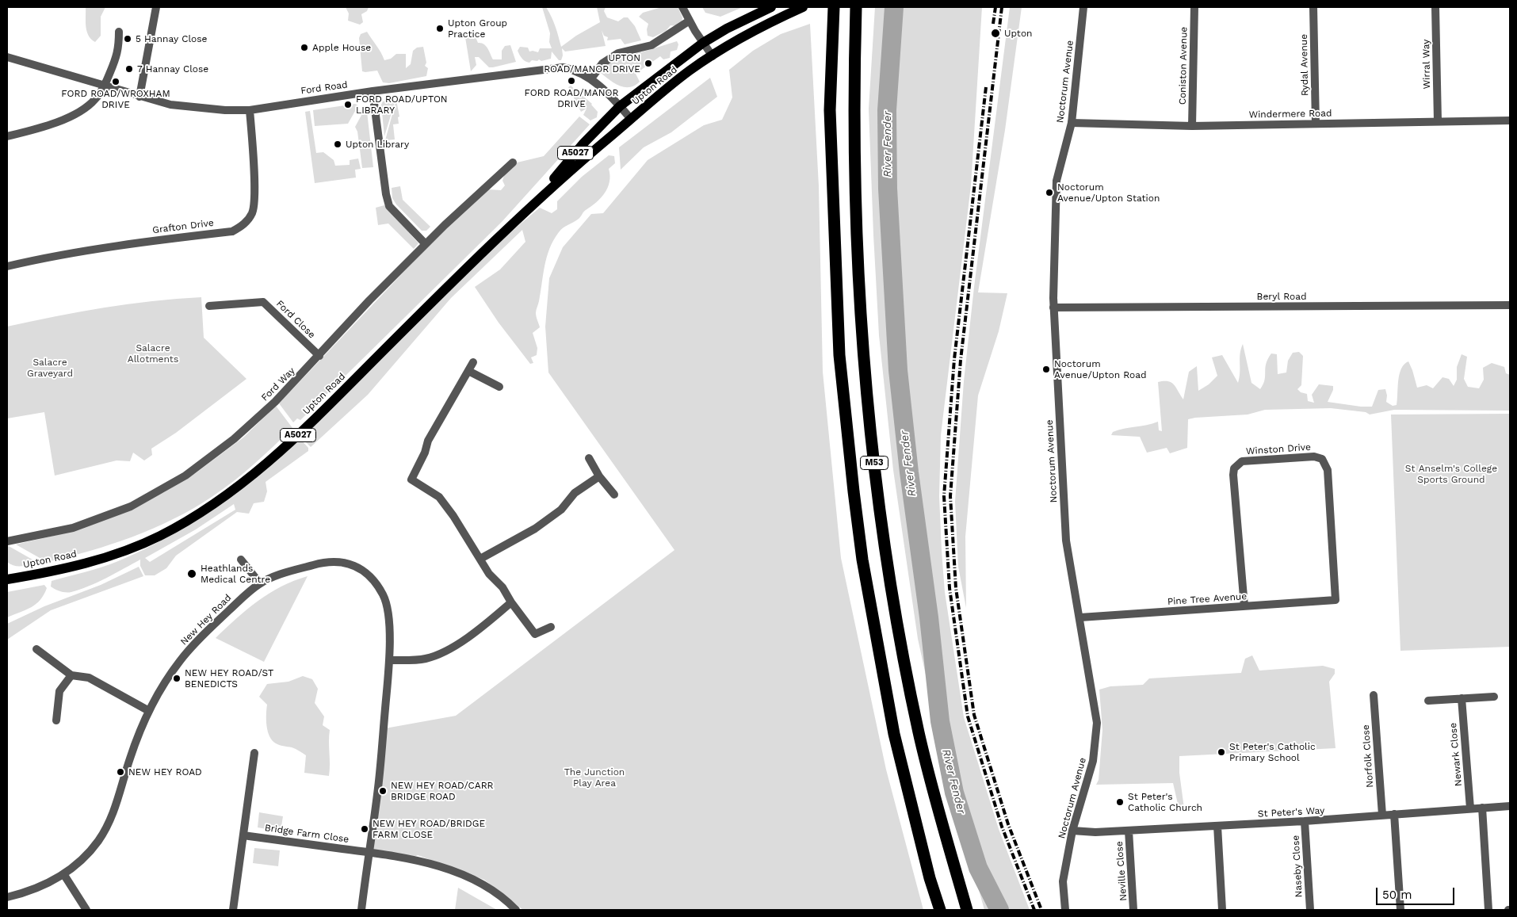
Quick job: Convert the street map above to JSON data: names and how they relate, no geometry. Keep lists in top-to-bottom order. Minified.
{"streets":{"highway":["M53"],"main road":["Upton Road","A5027"],"street":["Wirral Way","Rydal Avenue","Coniston Avenue","Noctorum Avenue","Ford Road","Windermere Road","Grafton Drive","Beryl Road","Ford Close","Ford Way","Winston Drive","Pine Tree Avenue","New Hey Road","Newark Close","Norfolk Close","St Peter's Way","Bridge Farm Close","Naseby Close","Neville Close"]},"crossings":[["Wirral Way","Windermere Road"],["Rydal Avenue","Windermere Road"],["Coniston Avenue","Windermere Road"],["Noctorum Avenue","Windermere Road"],["Noctorum Avenue","Beryl Road"],["Noctorum Avenue","Pine Tree Avenue"],["Noctorum Avenue","St Peter's Way"],["Upton Road","Ford Road"],["Ford Road","Grafton Drive"],["Ford Close","Ford Way"],["Winston Drive","Pine Tree Avenue"],["New Hey Road","Bridge Farm Close"],["Newark Close","St Peter's Way"],["Norfolk Close","St Peter's Way"],["St Peter's Way","Naseby Close"],["St Peter's Way","Neville Close"]],"water":["River Fender"],"parks":["Salacre Allotments","Salacre Graveyard","St Anselm's College Sports Ground","The Junction Play Area"],"places":["Upton Group Practice","Upton","5 Hannay Close","Apple House","UPTON ROAD/MANOR DRIVE","7 Hannay Close","FORD ROAD/MANOR DRIVE","FORD ROAD/WROXHAM DRIVE","FORD ROAD/UPTON LIBRARY","Upton Library","Noctorum Avenue/Upton Station","Noctorum Avenue/Upton Road","Heathlands Medical Centre","NEW HEY ROAD/ST BENEDICTS","St Peter's Catholic Primary School","NEW HEY ROAD","NEW HEY ROAD/CARR BRIDGE ROAD","St Peter's Catholic Church","NEW HEY ROAD/BRIDGE FARM CLOSE"],"scale_bar":"50 m"}
